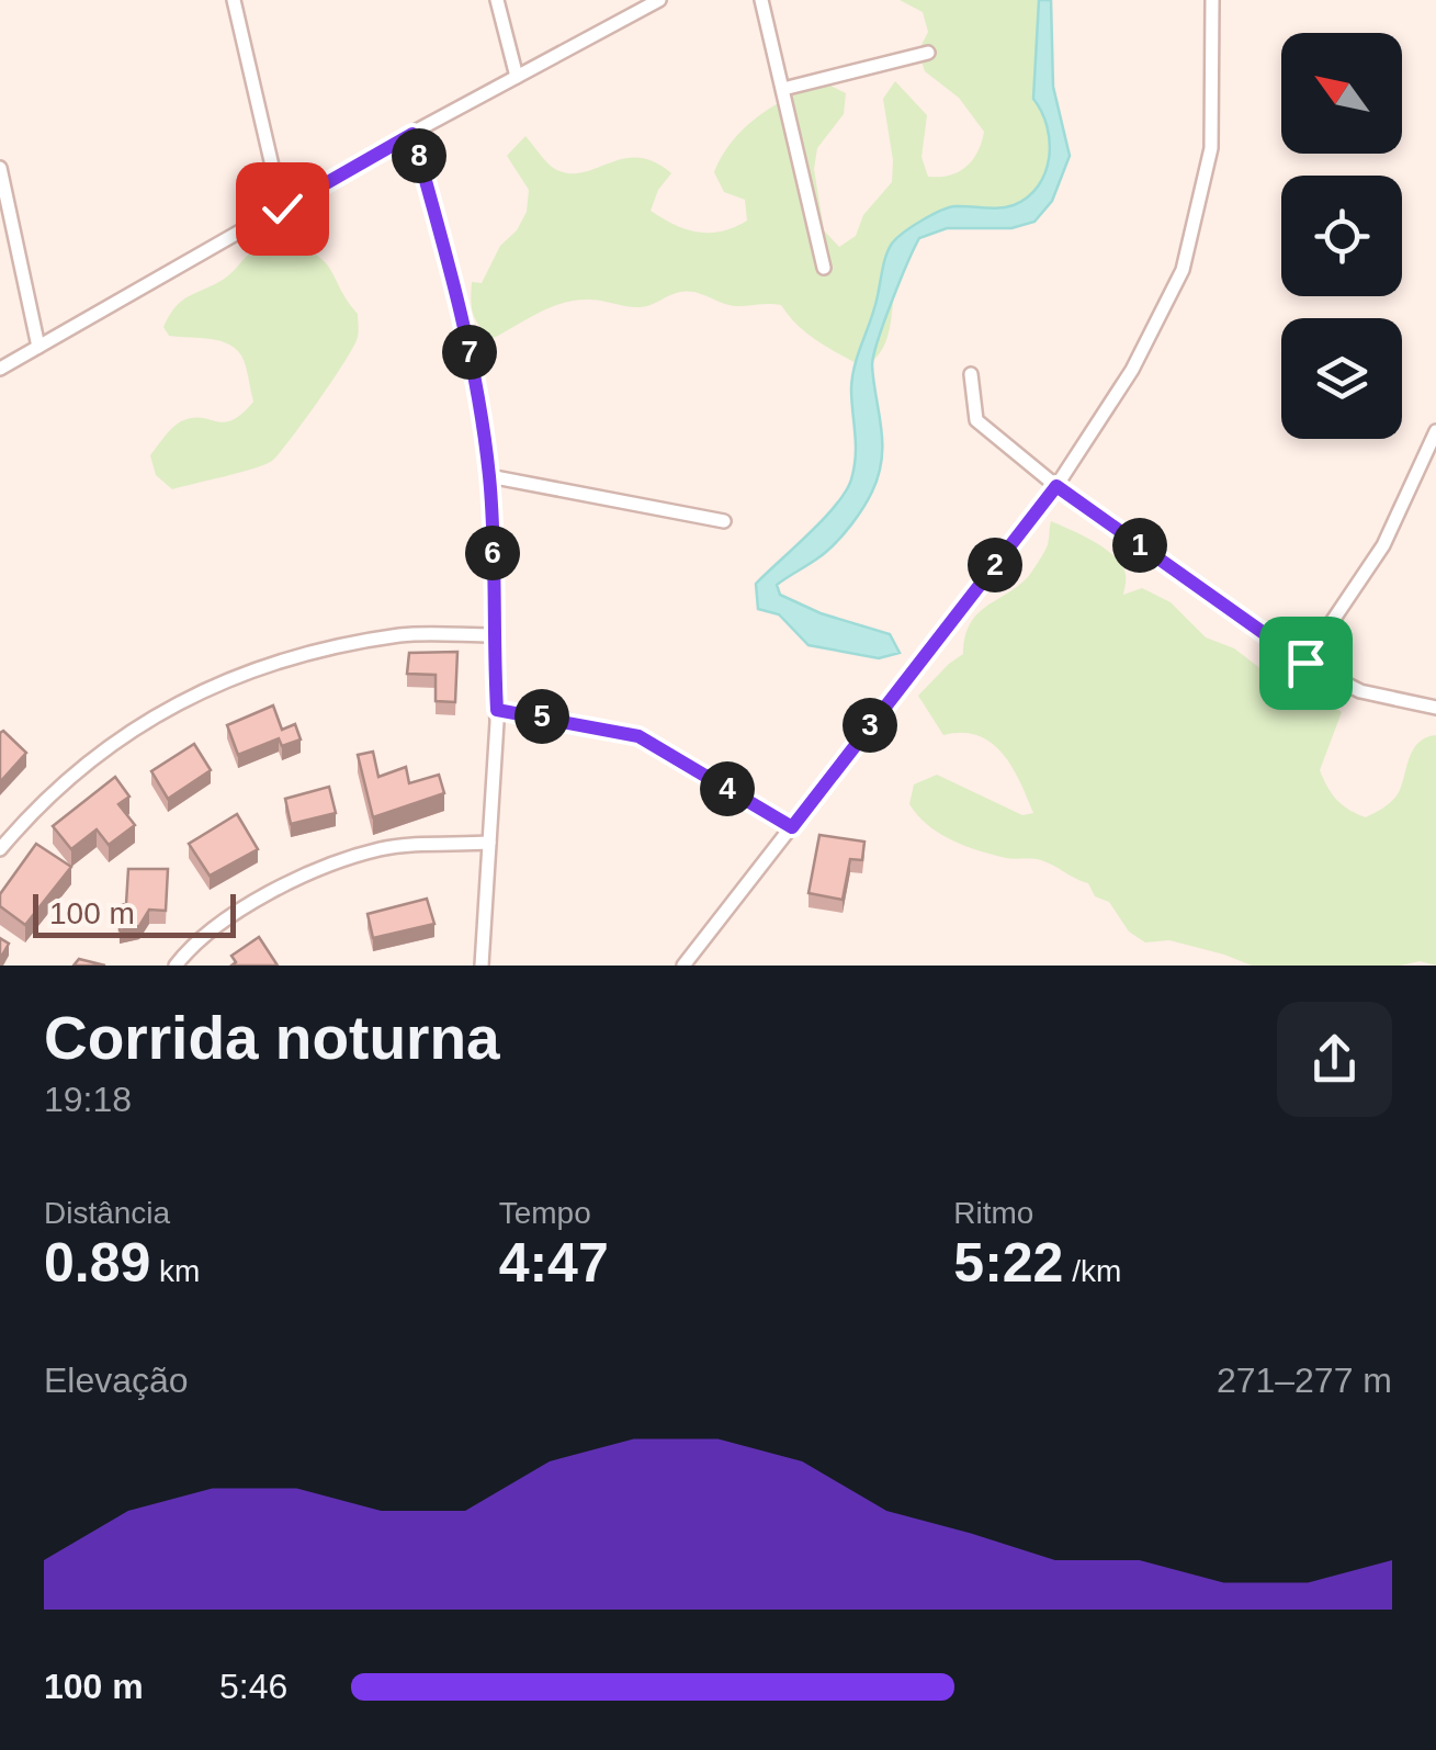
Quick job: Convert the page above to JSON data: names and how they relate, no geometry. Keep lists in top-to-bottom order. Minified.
{"scale_bar":"100 m","north":"top left","page":{"pins":["8","7","1","6","2","5","3","4"],"scale":"100 m","heading":["Corrida noturna","19:18"],"stats":[["Distância","0.89 km"],["Tempo","4:47"],["Ritmo","5:22 /km"]],"chart":["Elevação","271–277 m"],"list":[{"name":"100 m","note":"5:46"}]}}
